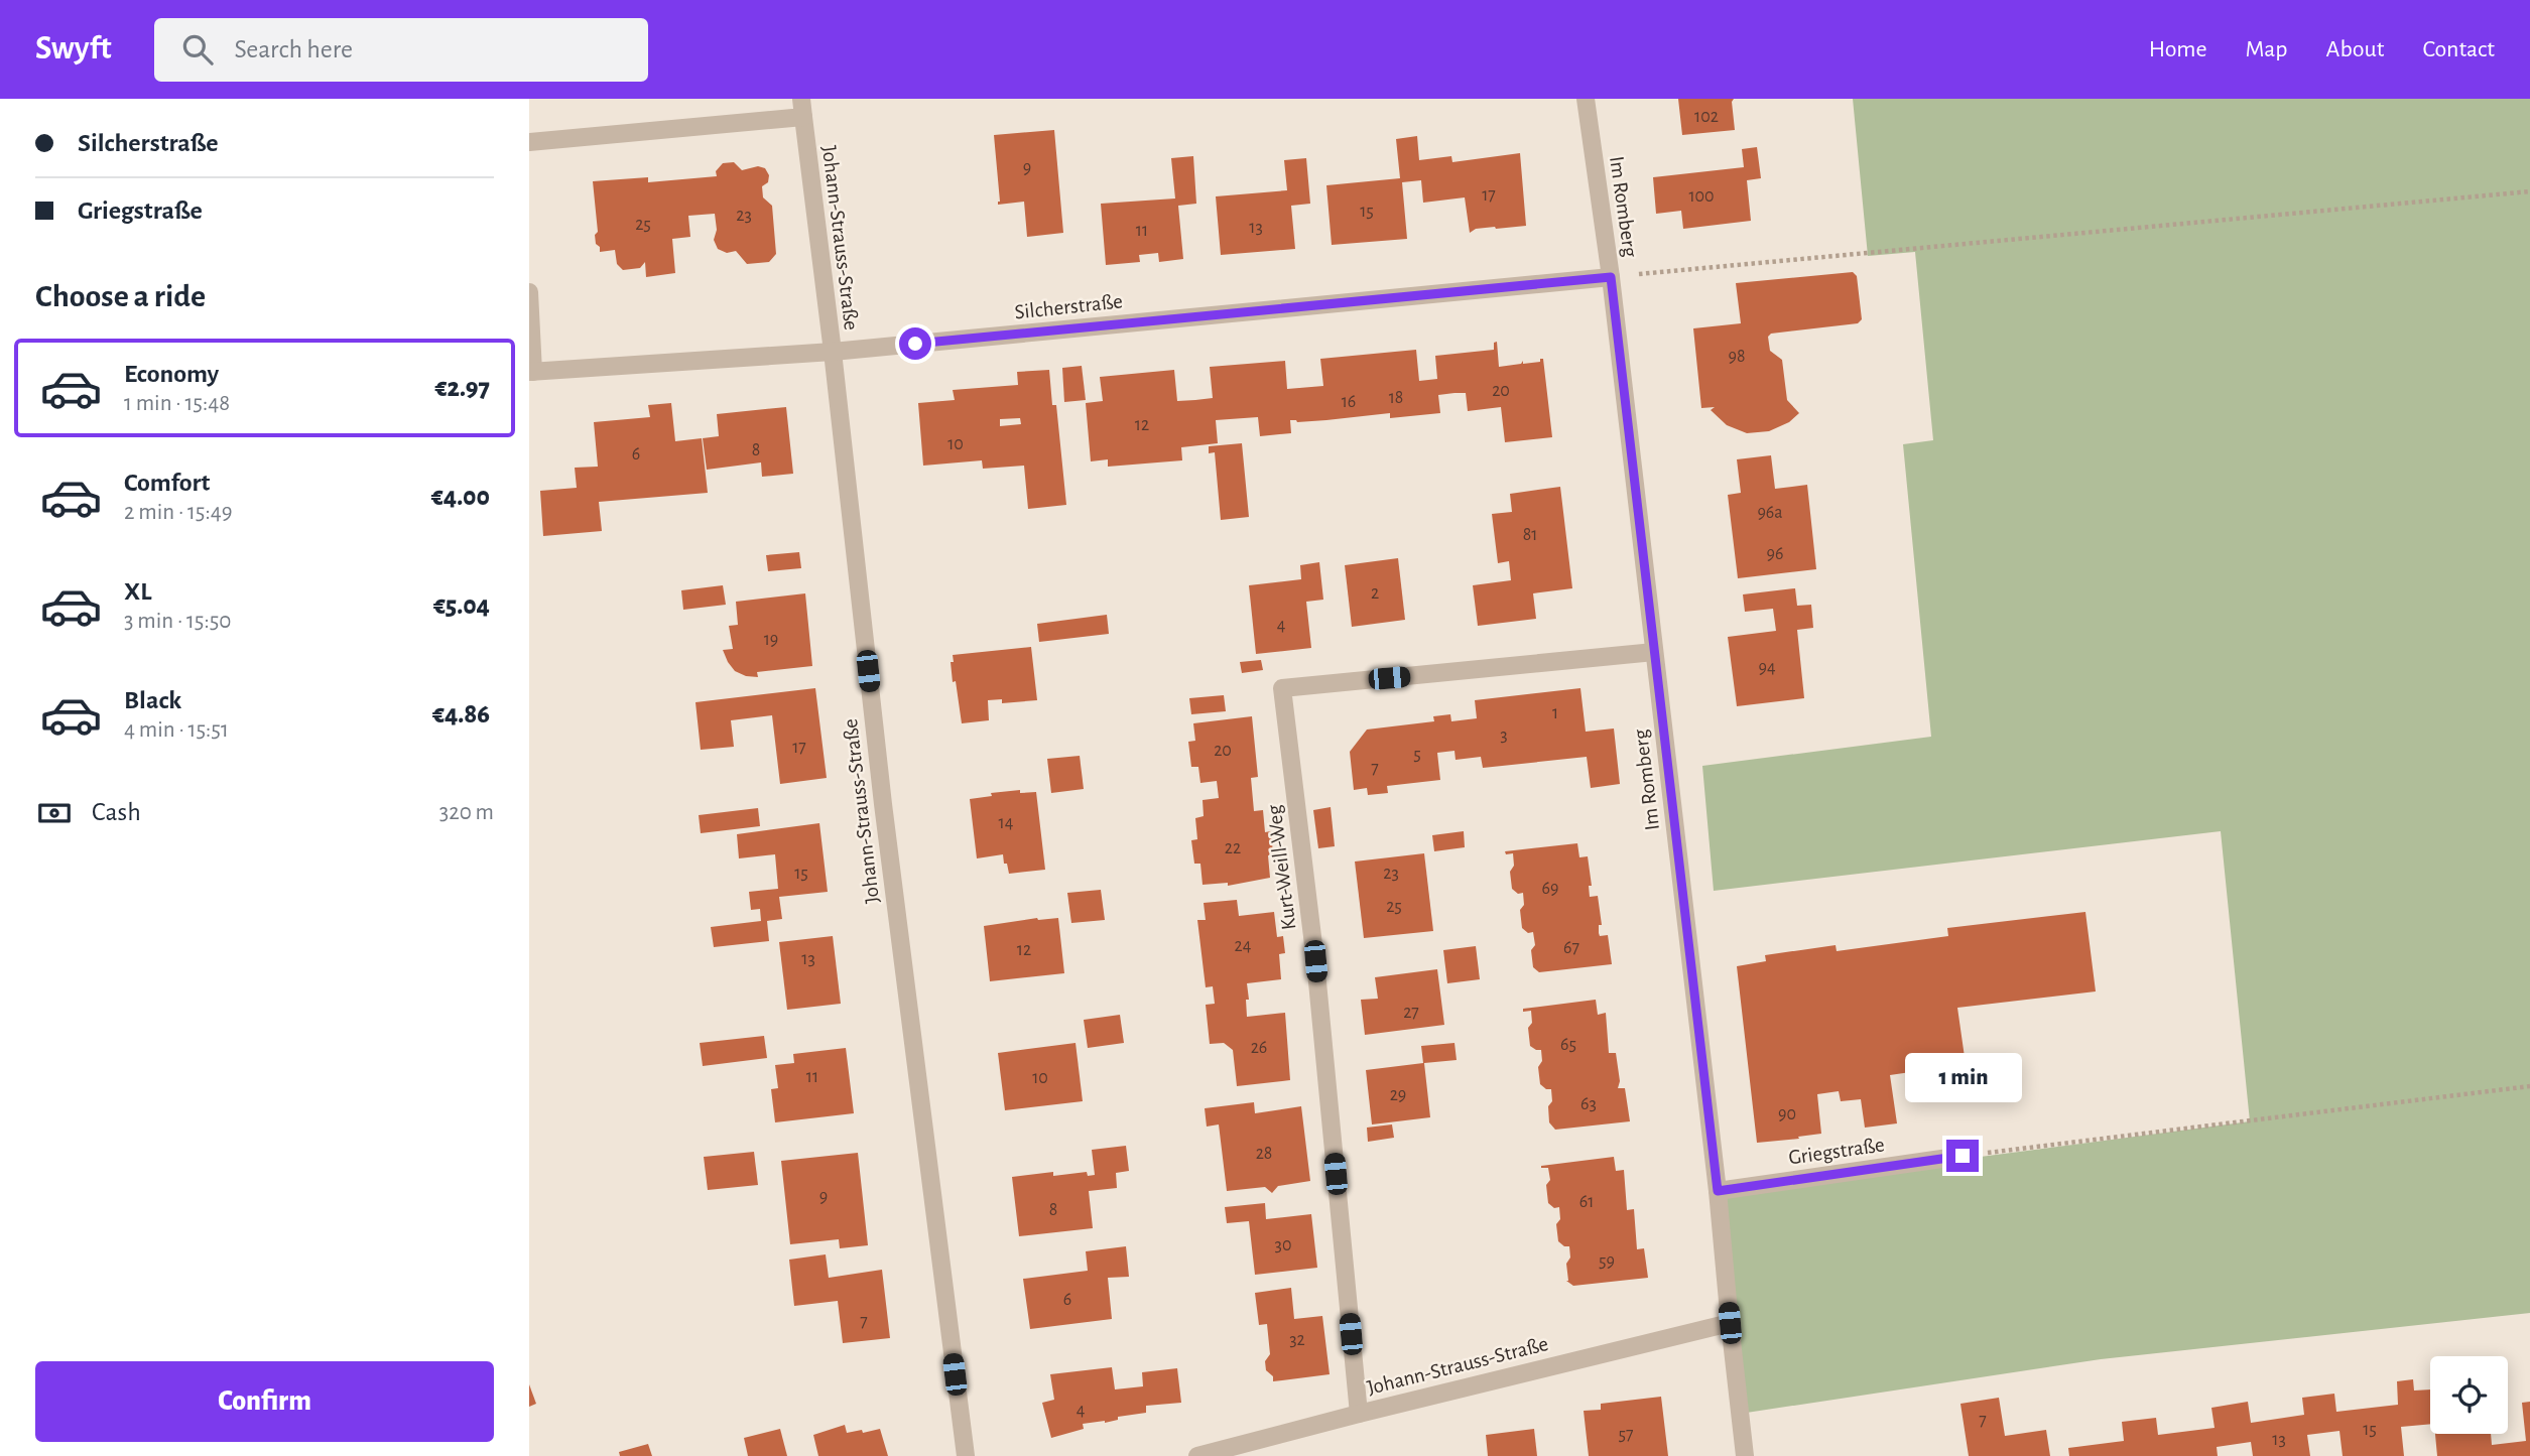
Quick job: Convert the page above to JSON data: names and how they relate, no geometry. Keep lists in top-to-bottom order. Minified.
{"streets":{"street":["Im Romberg","Johann-Strauss-Straße","Silcherstraße","Kurt-Weill-Weg","Griegstraße"]},"crossings":[["Im Romberg","Johann-Strauss-Straße"],["Im Romberg","Silcherstraße"],["Im Romberg","Kurt-Weill-Weg"],["Im Romberg","Griegstraße"],["Johann-Strauss-Straße","Silcherstraße"],["Johann-Strauss-Straße","Kurt-Weill-Weg"]],"house_numbers":["102","9","17","100","15","23","25","13","11","98","20","18","16","12","10","8","6","96a","81","96","2","4","19","94","1","3","17","20","5","7","14","22","15","23","69","25","24","67","12","13","27","65","26","11","10","29","63","90","28","9","61","8","30","59","6","7","32","4","7","15","57","13"],"page":{"header":"Swyft","search":"Search here","nav":["Home","Map","About","Contact"],"banner":["Silcherstraße","Griegstraße"],"heading":"Choose a ride","list":[{"name":"Economy","note":"1 min · 15:48","value":"€2.97"},{"name":"Comfort","note":"2 min · 15:49","value":"€4.00"},{"name":"XL","note":"3 min · 15:50","value":"€5.04"},{"name":"Black","note":"4 min · 15:51","value":"€4.86"}],"pay":["Cash","320 m"],"bubble":"1 min","buttons":"Confirm"}}
